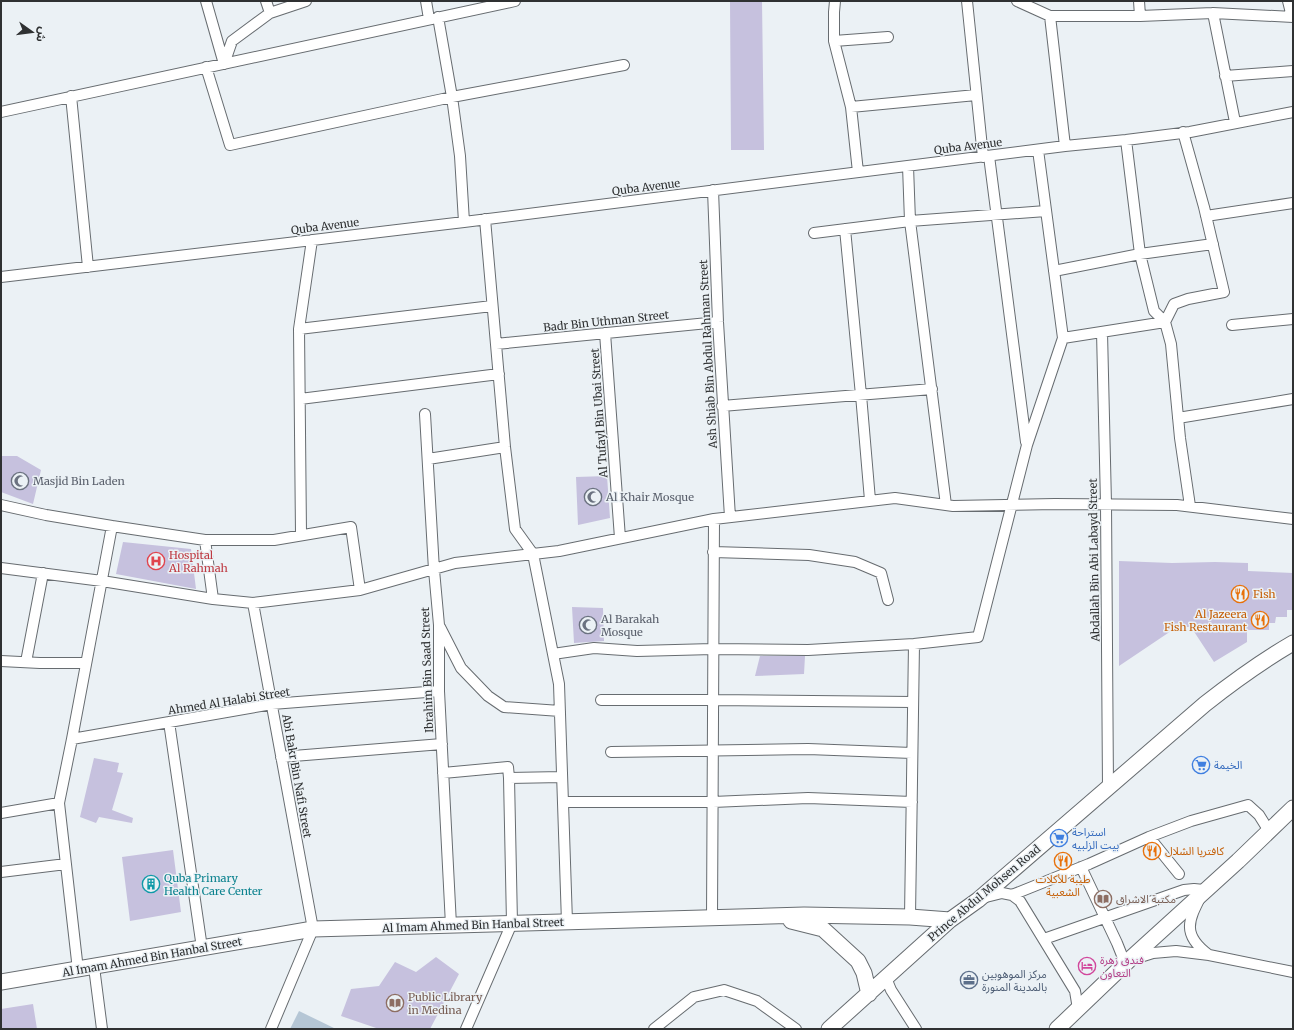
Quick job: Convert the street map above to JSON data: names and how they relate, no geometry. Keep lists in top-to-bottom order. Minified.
{"streets":{"main road":["Prince Abdul Mohsen Road","Al Imam Ahmed Bin Hanbal Street"],"street":["Quba Avenue","Badr Bin Uthman Street","Ash Shiab Bin Abdul Rahman Street","Al Tufayl Bin Ubai Street","Abdallah Bin Abi Labayd Street","Ibrahim Bin Saad Street","Ahmed Al Halabi Street","Abi Bakr Bin Nafi Street"]},"crossings":[["Quba Avenue","Ash Shiab Bin Abdul Rahman Street"],["Badr Bin Uthman Street","Ash Shiab Bin Abdul Rahman Street"],["Badr Bin Uthman Street","Al Tufayl Bin Ubai Street"],["Abdallah Bin Abi Labayd Street","Prince Abdul Mohsen Road"],["Ibrahim Bin Saad Street","Ahmed Al Halabi Street"],["Ibrahim Bin Saad Street","Al Imam Ahmed Bin Hanbal Street"],["Ahmed Al Halabi Street","Abi Bakr Bin Nafi Street"],["Abi Bakr Bin Nafi Street","Al Imam Ahmed Bin Hanbal Street"],["Prince Abdul Mohsen Road","Al Imam Ahmed Bin Hanbal Street"]],"places":{"mosque":["Masjid Bin Laden","Al Khair Mosque","Al Barakah Mosque"],"hospital":["Hospital Al Rahmah"],"restaurant":["Fish","Al Jazeera Fish Restaurant","كافتريا الشلال","طيبة للأكلات الشعبية"],"supermarket":["الخيمة","استراحة بيت الزلبيه"],"building":["Quba Primary Health Care Center"],"library":["مكتبة الاشراق","Public Library in Medina"],"hotel":["فندق زهرة التعاون"],"office":["مركز الموهوبين بالمدينة المنورة"]},"north":"right"}
